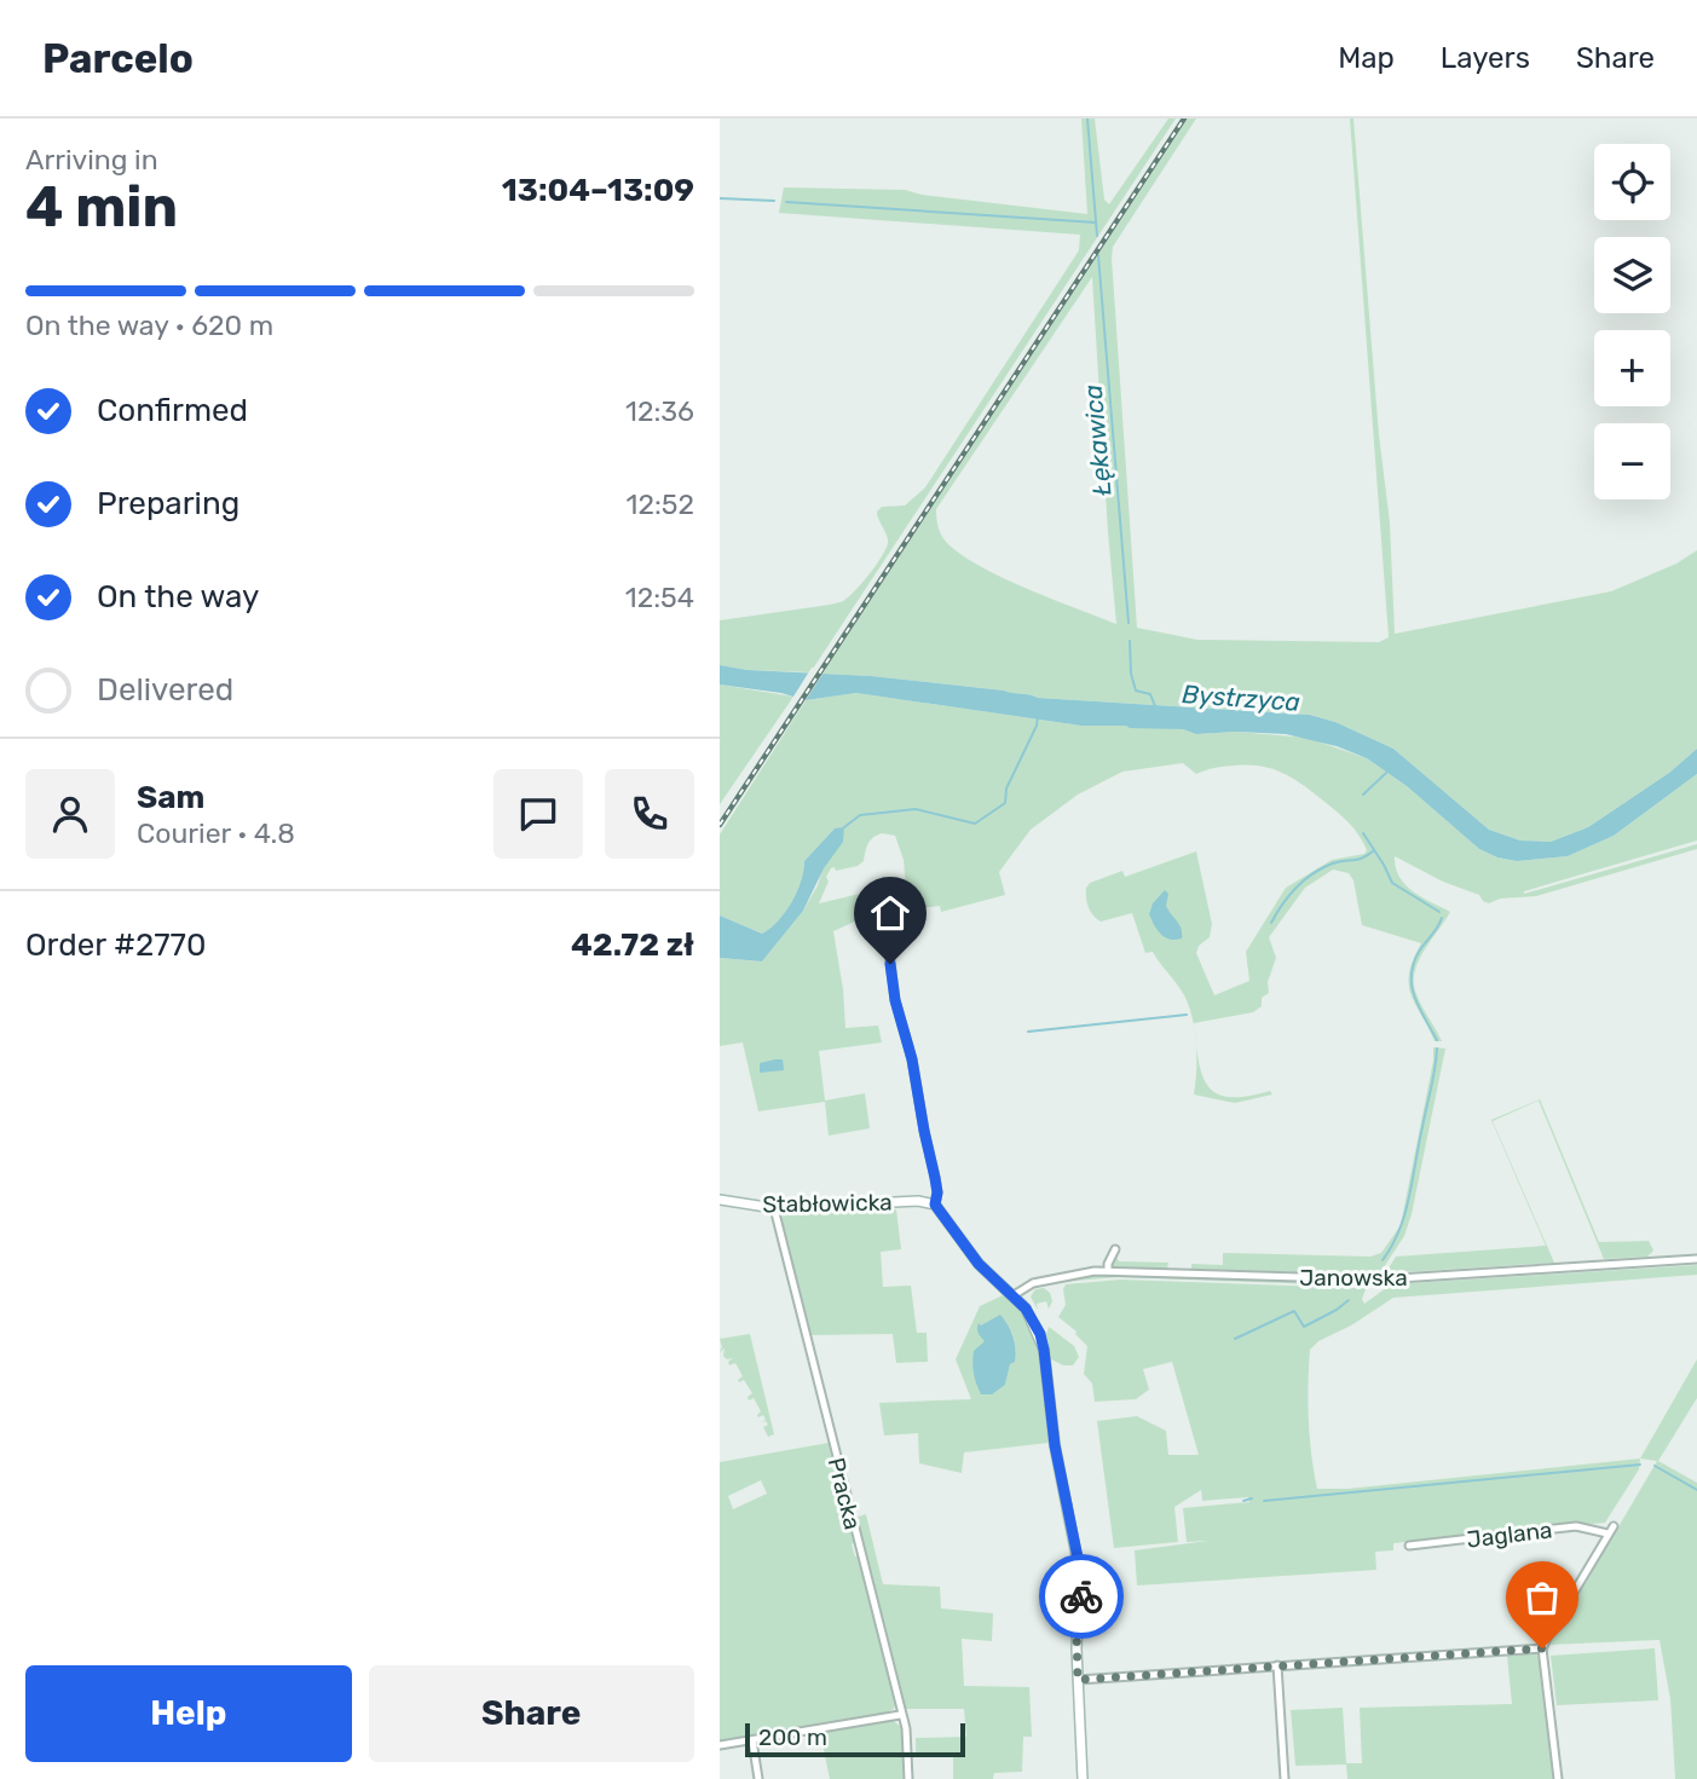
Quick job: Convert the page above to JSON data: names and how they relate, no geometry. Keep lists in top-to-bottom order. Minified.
{"streets":{"street":["Stabłowicka","Janowska","Pracka","Jaglana"]},"crossings":[["Stabłowicka","Pracka"]],"water":["Łękawica","Bystrzyca"],"scale_bar":"200 m","page":{"header":"Parcelo","nav":["Map","Layers","Share"],"heading":["4 min","Arriving in","13:04–13:09"],"panel":["Sam","Courier · 4.8","Order #2770","42.72 zł"],"map_buttons":["+","−"],"bar":"On the way · 620 m","list":[["Confirmed","12:36"],["Preparing","12:52"],["On the way","12:54"],"Delivered"],"buttons":["Help","Share"],"scale":"200 m"}}
